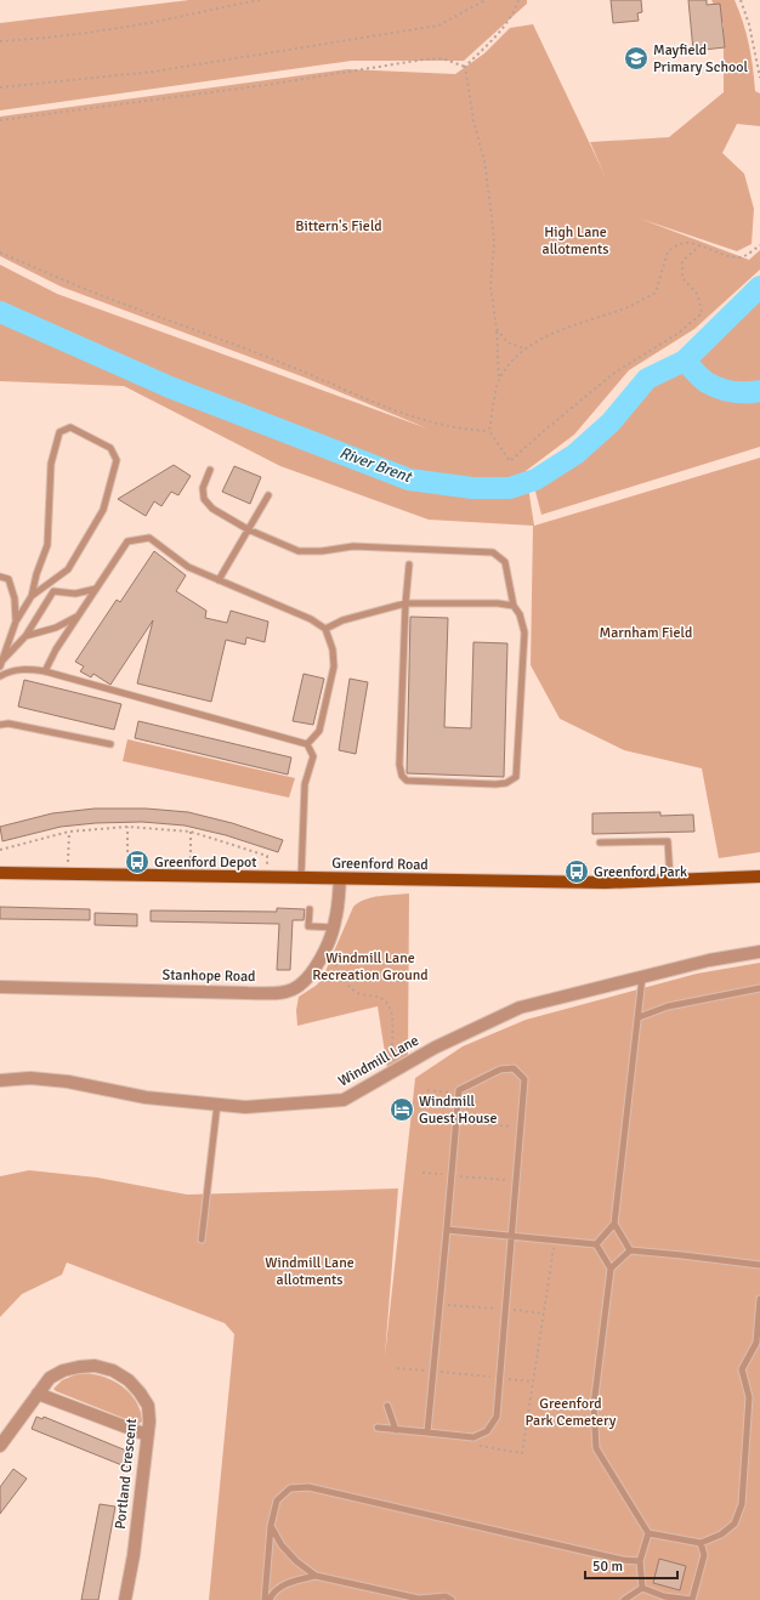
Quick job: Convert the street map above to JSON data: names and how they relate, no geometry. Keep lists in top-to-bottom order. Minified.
{"streets":{"main road":["Greenford Road"],"street":["Stanhope Road","Windmill Lane","Portland Crescent"]},"crossings":[["Greenford Road","Stanhope Road"]],"water":["River Brent"],"parks":["Bittern's Field","High Lane allotments","Marnham Field","Windmill Lane Recreation Ground","Windmill Lane allotments","Greenford Park Cemetery"],"places":{"school or university":["Mayfield Primary School"],"bus stop":["Greenford Depot","Greenford Park"],"hotel":["Windmill Guest House"]},"scale_bar":"50 m"}
